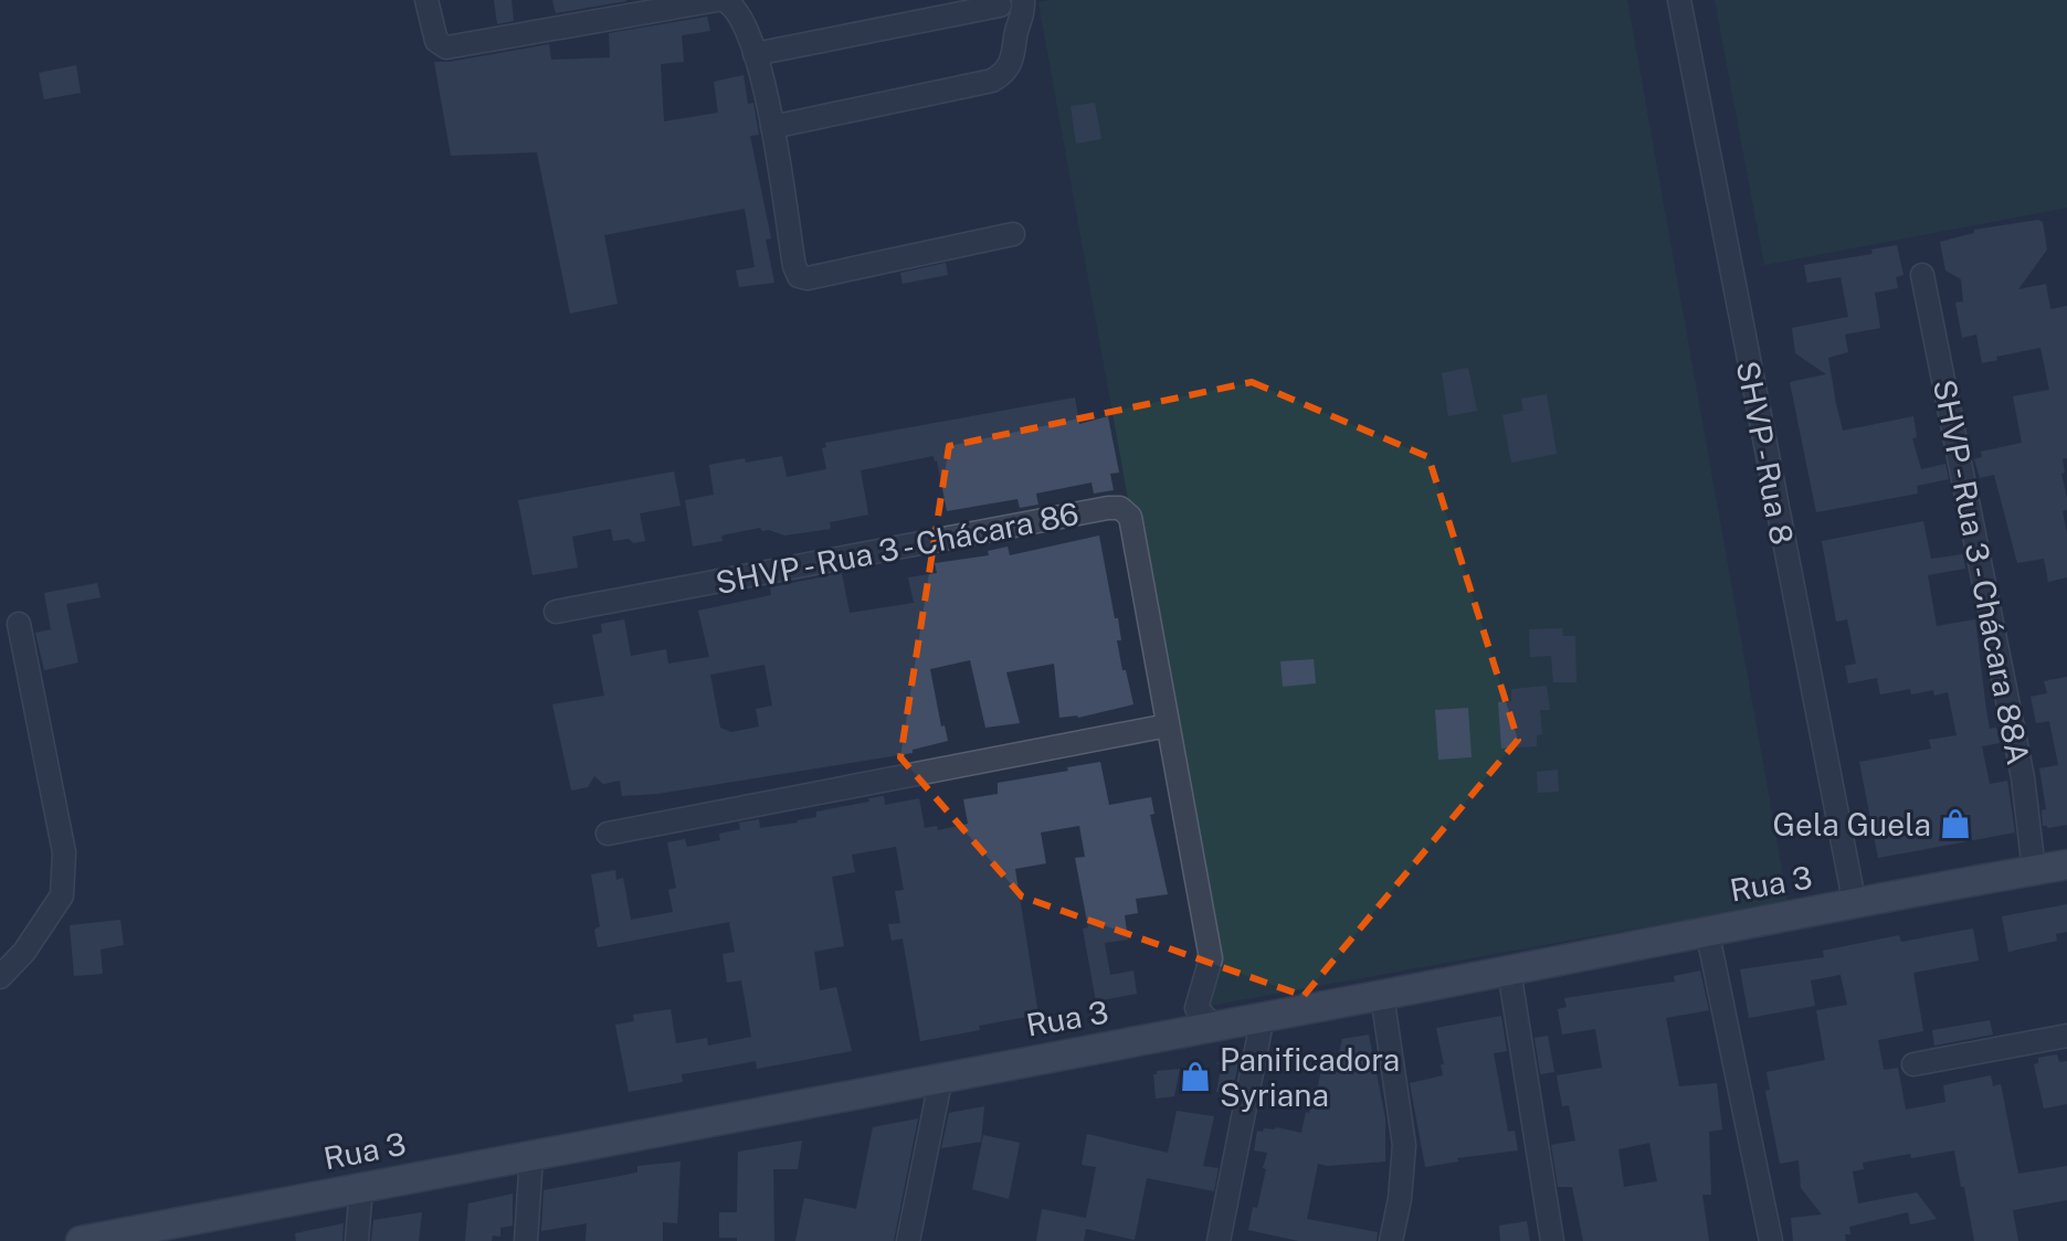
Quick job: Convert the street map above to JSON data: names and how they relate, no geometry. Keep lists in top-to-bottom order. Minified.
{"streets":{"main road":["Rua 3"],"street":["SHVP - Rua 8","SHVP - Rua 3 - Chácara 86","SHVP - Rua 3 - Chácara 88A"]},"crossings":[["SHVP - Rua 8","Rua 3"],["SHVP - Rua 3 - Chácara 86","Rua 3"],["SHVP - Rua 3 - Chácara 88A","Rua 3"]],"places":{"shop":["Gela Guela","Panificadora Syriana"]}}
